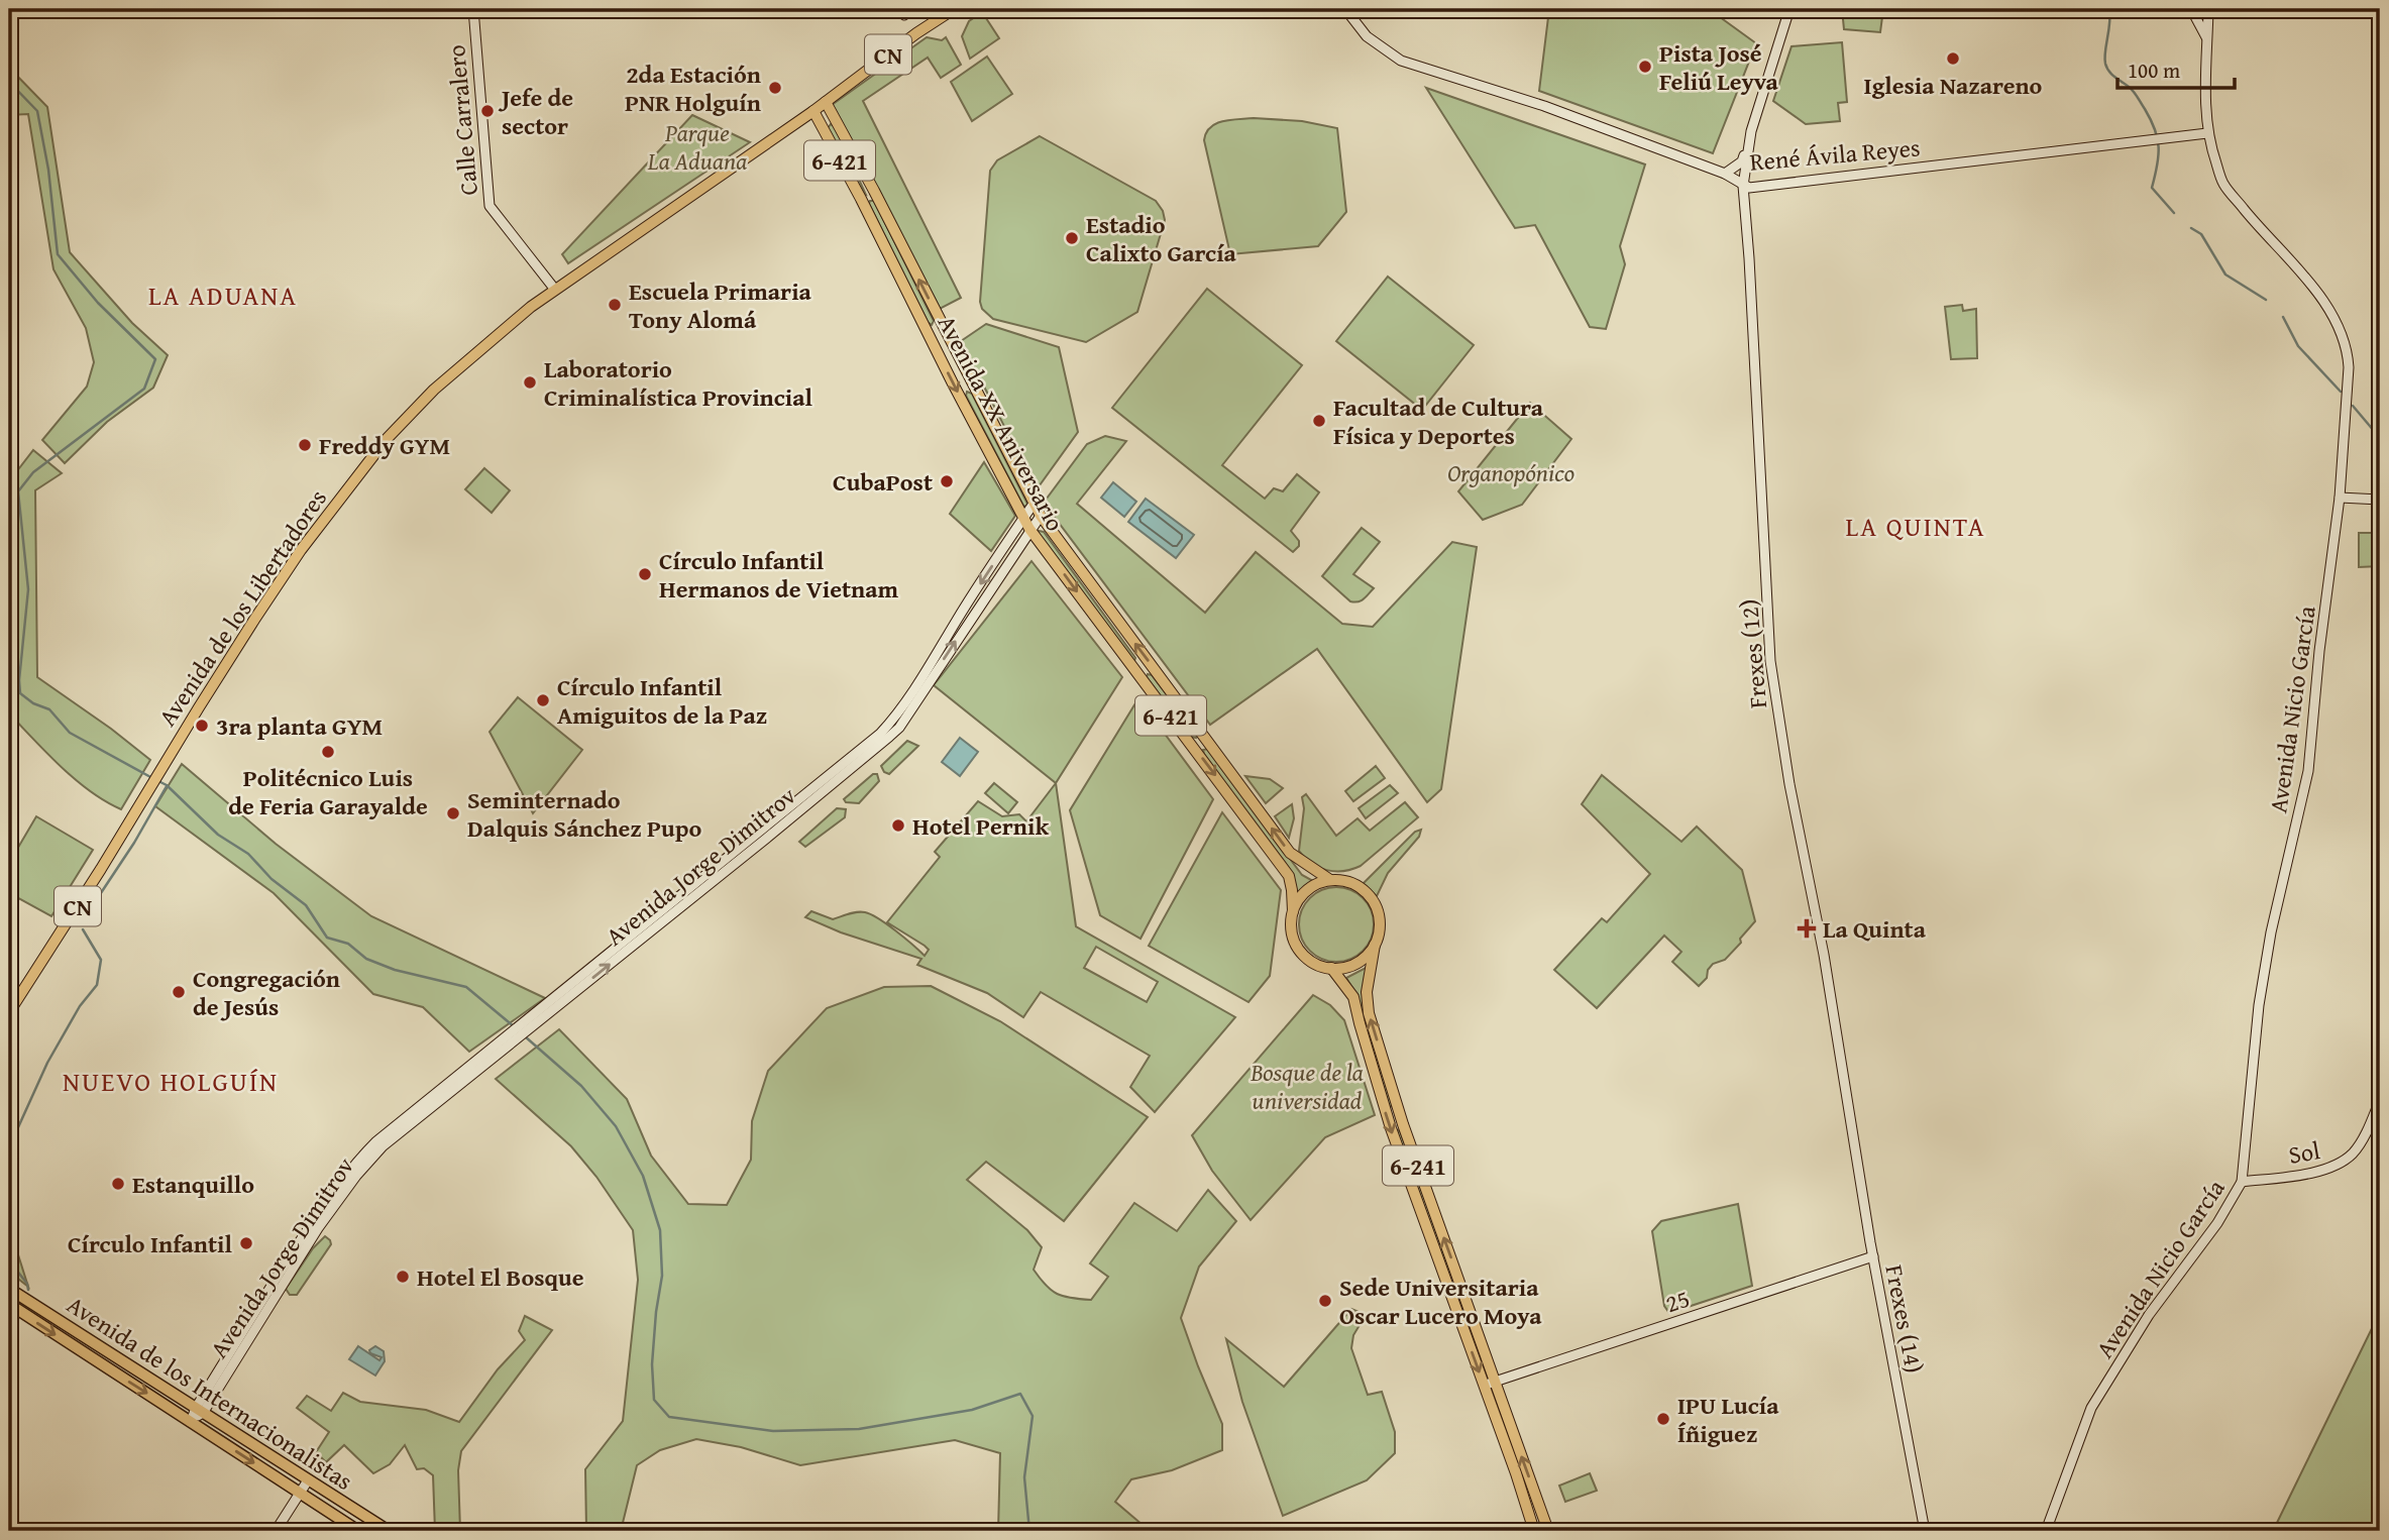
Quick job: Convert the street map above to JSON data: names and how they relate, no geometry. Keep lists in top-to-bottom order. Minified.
{"streets":{"highway":["Avenida de los Internacionalistas"],"main road":["CN","6-421","Avenida XX Aniversario","Avenida de los Libertadores","6-241"],"street":["Calle Carralero","René Ávila Reyes","Frexes (12)","Avenida Nicio García","Avenida Jorge Dimitrov","Sol","25","Frexes (14)"]},"crossings":[["Calle Carralero","Avenida de los Libertadores"],["René Ávila Reyes","Frexes (12)"],["René Ávila Reyes","Avenida Nicio García"],["Avenida XX Aniversario","Avenida de los Libertadores"],["Avenida XX Aniversario","Avenida Jorge Dimitrov"],["Avenida XX Aniversario","25"],["Frexes (12)","Frexes (14)"],["Avenida Nicio García","Sol"],["Avenida Jorge Dimitrov","Avenida de los Internacionalistas"],["25","Frexes (14)"]],"districts":["LA ADUANA","LA QUINTA","NUEVO HOLGUÍN"],"parks":["Parque La Aduana","Organopónico","Bosque de la universidad"],"places":{"other":["Iglesia Nazareno","Pista José Feliú Leyva","2da Estación PNR Holguín","Jefe de sector","Estadio Calixto García","Escuela Primaria Tony Alomá","Laboratorio Criminalística Provincial","Facultad de Cultura Física y Deportes","Freddy GYM","CubaPost","Círculo Infantil Hermanos de Vietnam","Círculo Infantil Amiguitos de la Paz","3ra planta GYM","Politécnico Luis de Feria Garayalde","Seminternado Dalquis Sánchez Pupo","Hotel Pernik","Congregación de Jesús","Estanquillo","Círculo Infantil","Hotel El Bosque","Sede Universitaria Oscar Lucero Moya","IPU Lucía Íñiguez"],"health":["La Quinta"]},"scale_bar":"100 m"}
